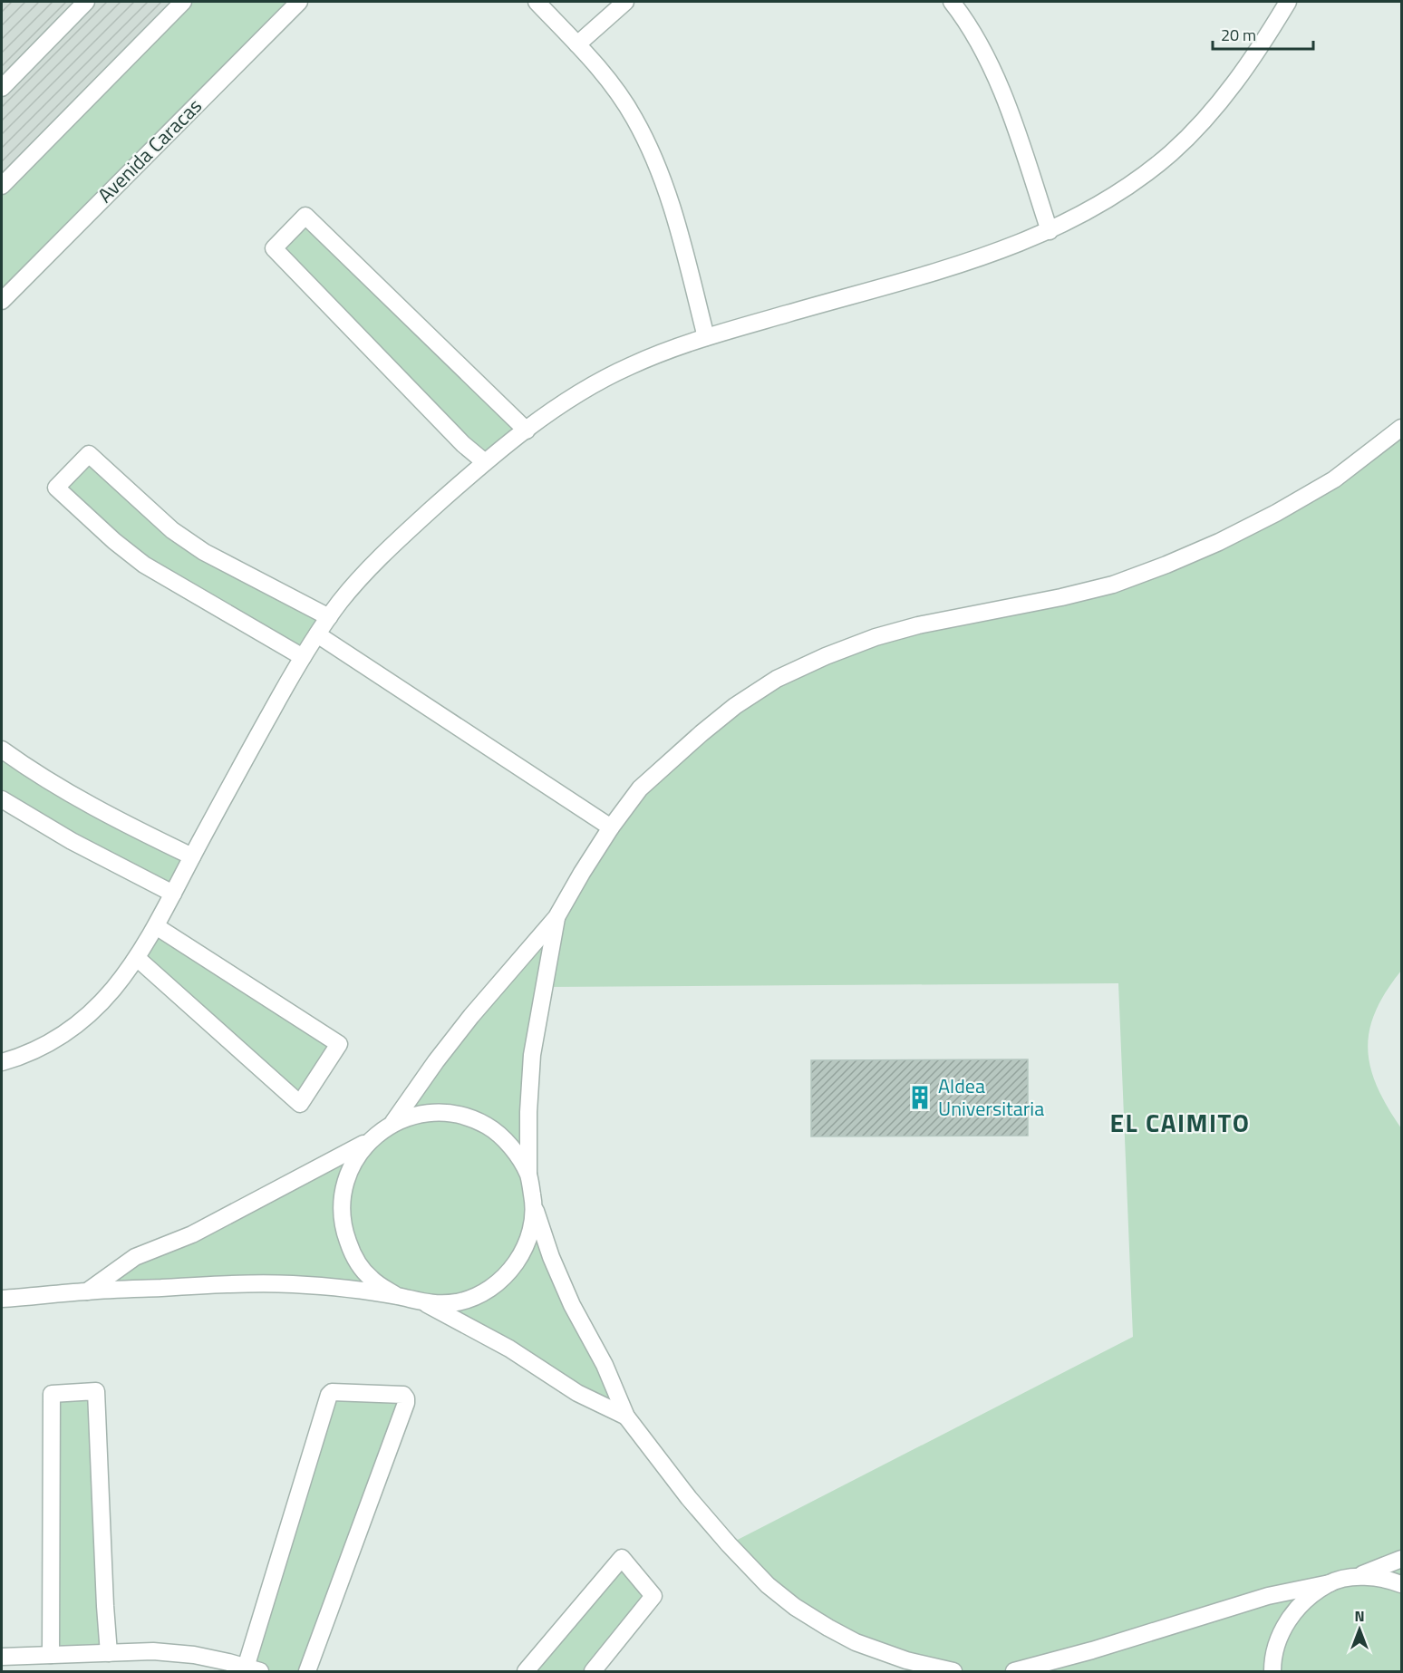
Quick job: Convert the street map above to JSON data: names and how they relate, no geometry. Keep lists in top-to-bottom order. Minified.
{"streets":{"street":["Avenida Caracas"]},"districts":["EL CAIMITO"],"places":{"building":["Aldea Universitaria"]},"scale_bar":"20 m","north":"top"}
